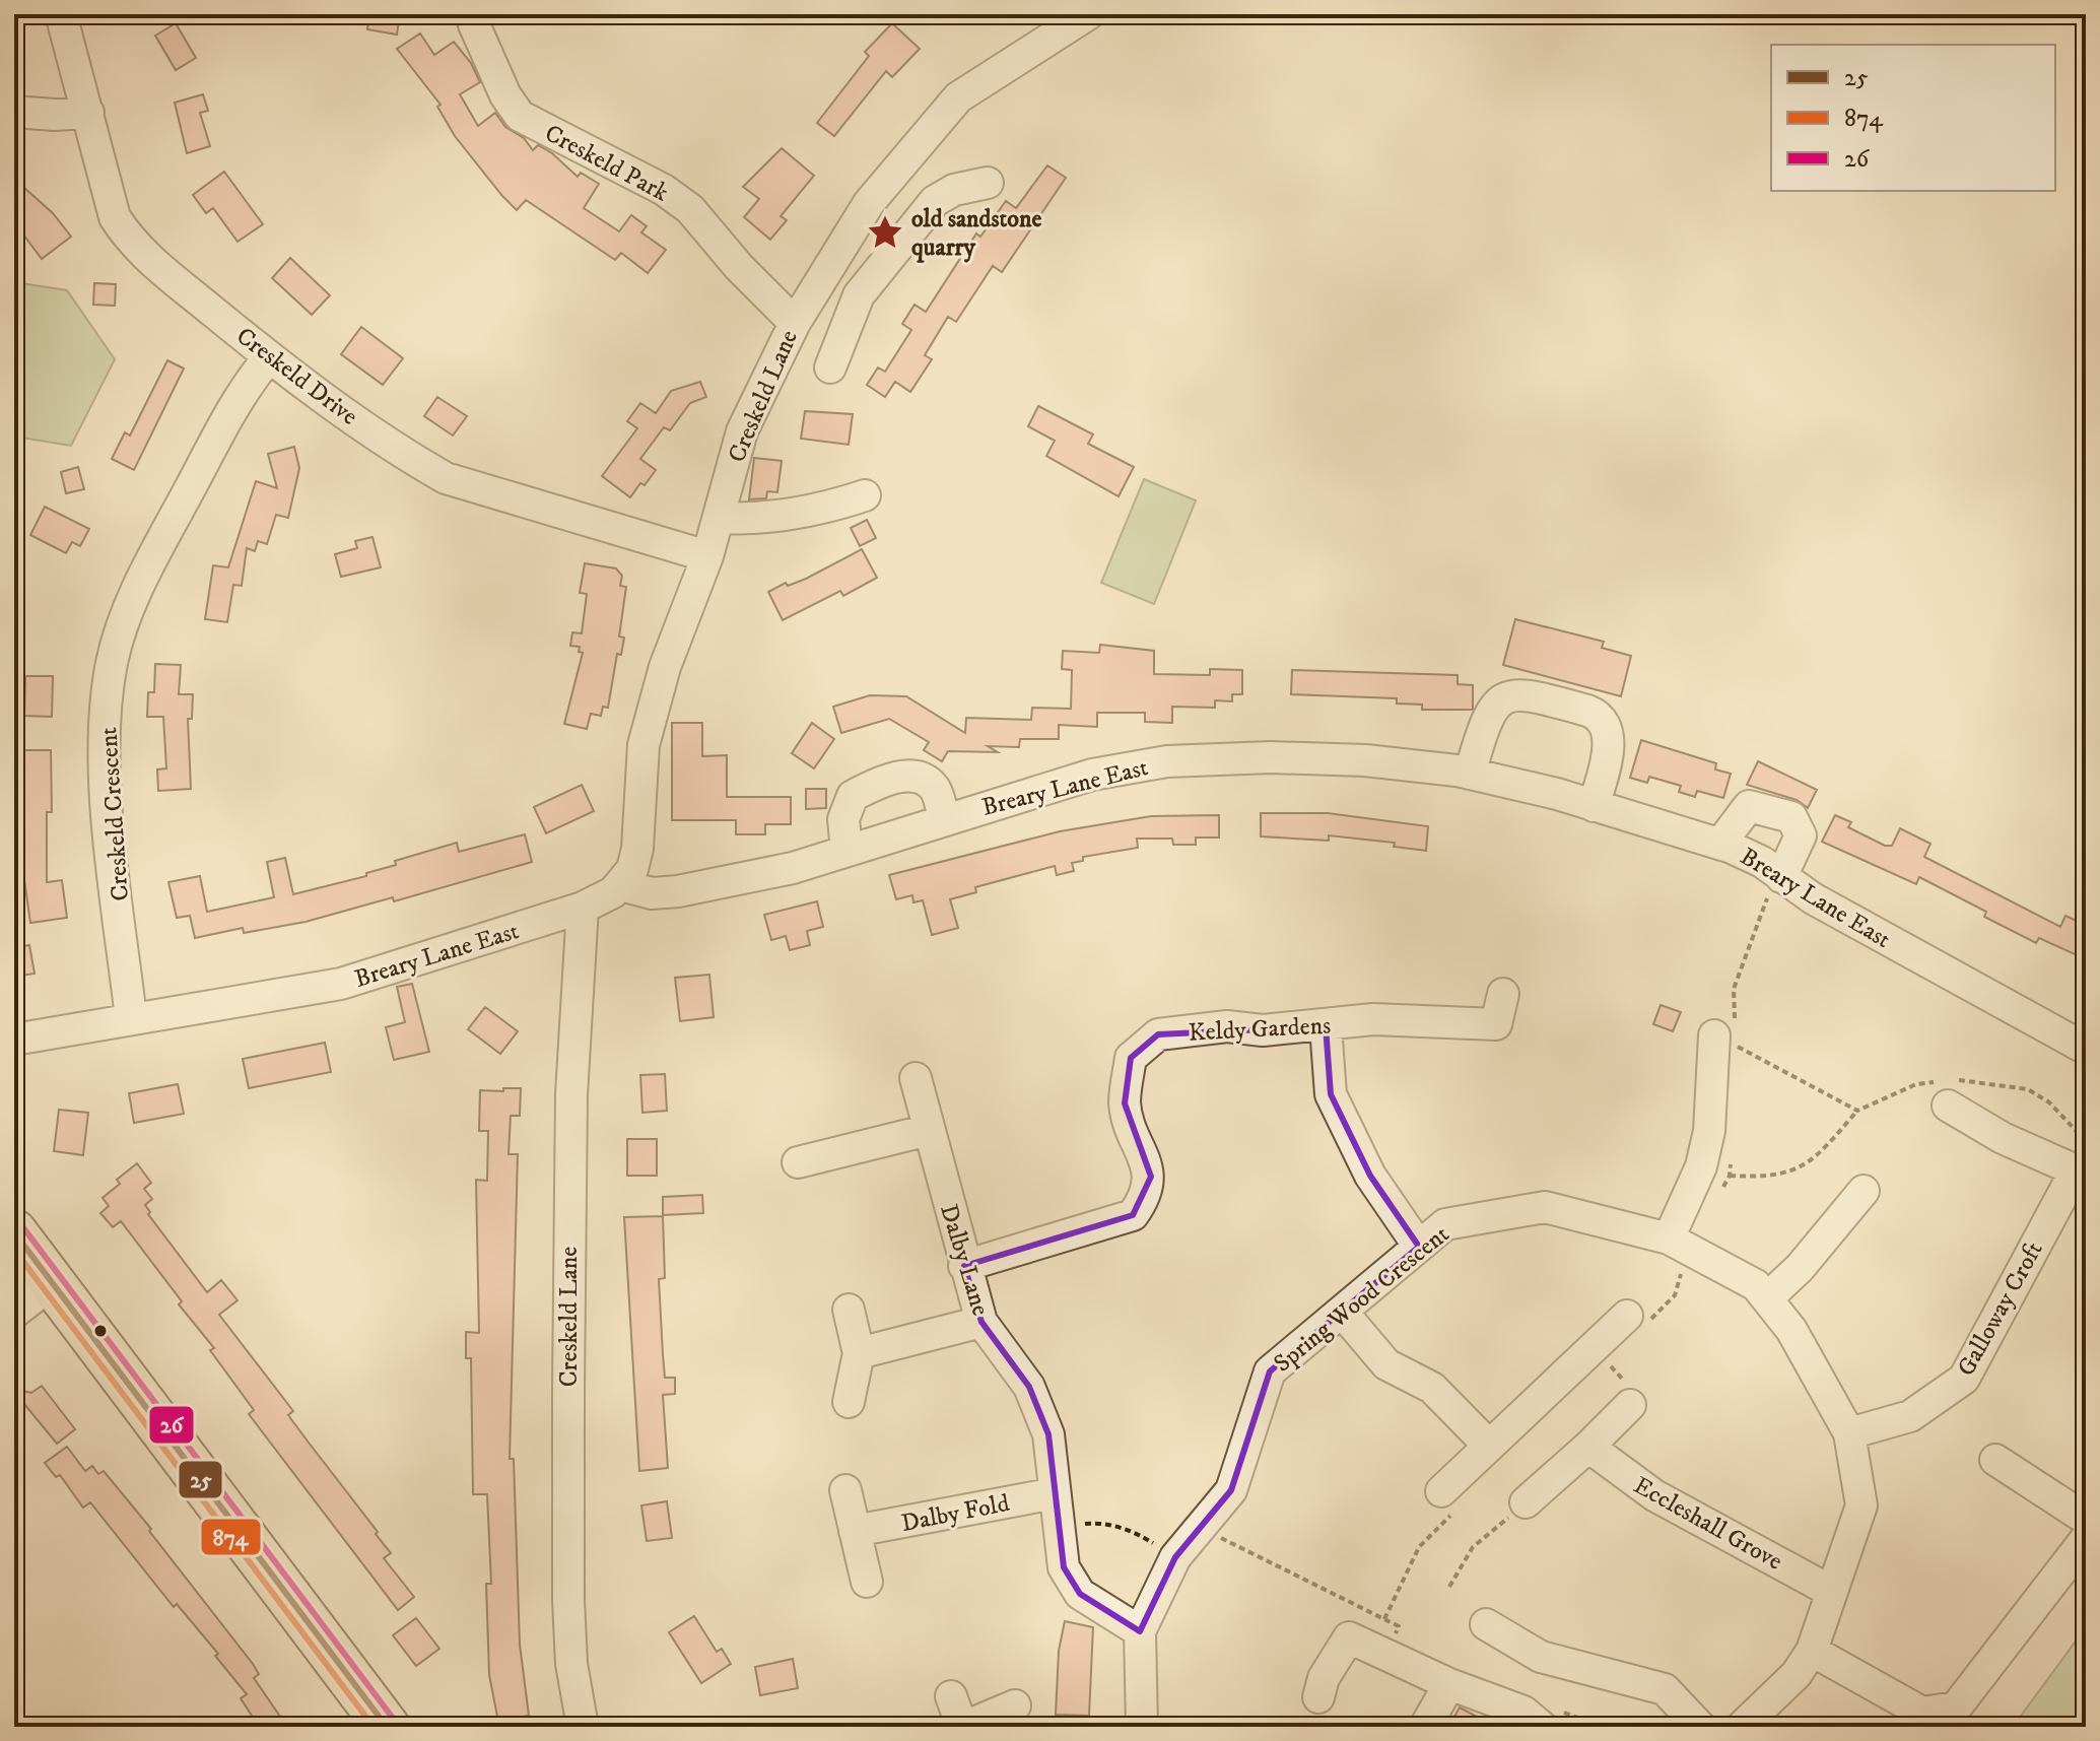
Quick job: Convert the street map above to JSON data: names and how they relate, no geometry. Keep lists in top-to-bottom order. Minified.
{"streets":{"street":["Creskeld Park","Creskeld Drive","Creskeld Lane","Breary Lane East","Creskeld Crescent","Keldy Gardens","Dalby Lane","Spring Wood Crescent","Galloway Croft","Dalby Fold","Eccleshall Grove"]},"crossings":[["Creskeld Park","Creskeld Lane"],["Creskeld Drive","Creskeld Lane"],["Creskeld Drive","Creskeld Crescent"],["Creskeld Lane","Breary Lane East"],["Breary Lane East","Creskeld Crescent"],["Keldy Gardens","Dalby Lane"],["Dalby Lane","Spring Wood Crescent"],["Dalby Lane","Dalby Fold"],["Spring Wood Crescent","Galloway Croft"],["Spring Wood Crescent","Eccleshall Grove"]],"places":{"place":["old sandstone quarry"]},"lines":["transit line 26","transit line 25","transit line 874"],"legend":["25","874","26"]}
